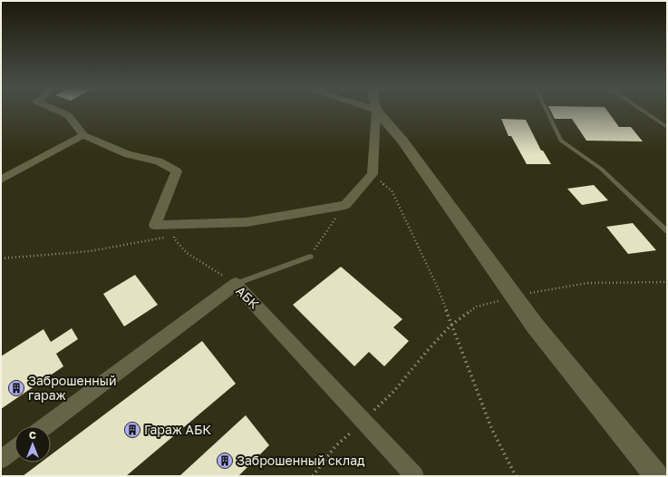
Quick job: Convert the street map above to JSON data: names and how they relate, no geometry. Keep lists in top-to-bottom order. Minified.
{"streets":{"street":["АБК"]},"places":{"building":["Заброшенный гараж","Гараж АБК","Заброшенный склад"]},"north":"top"}
